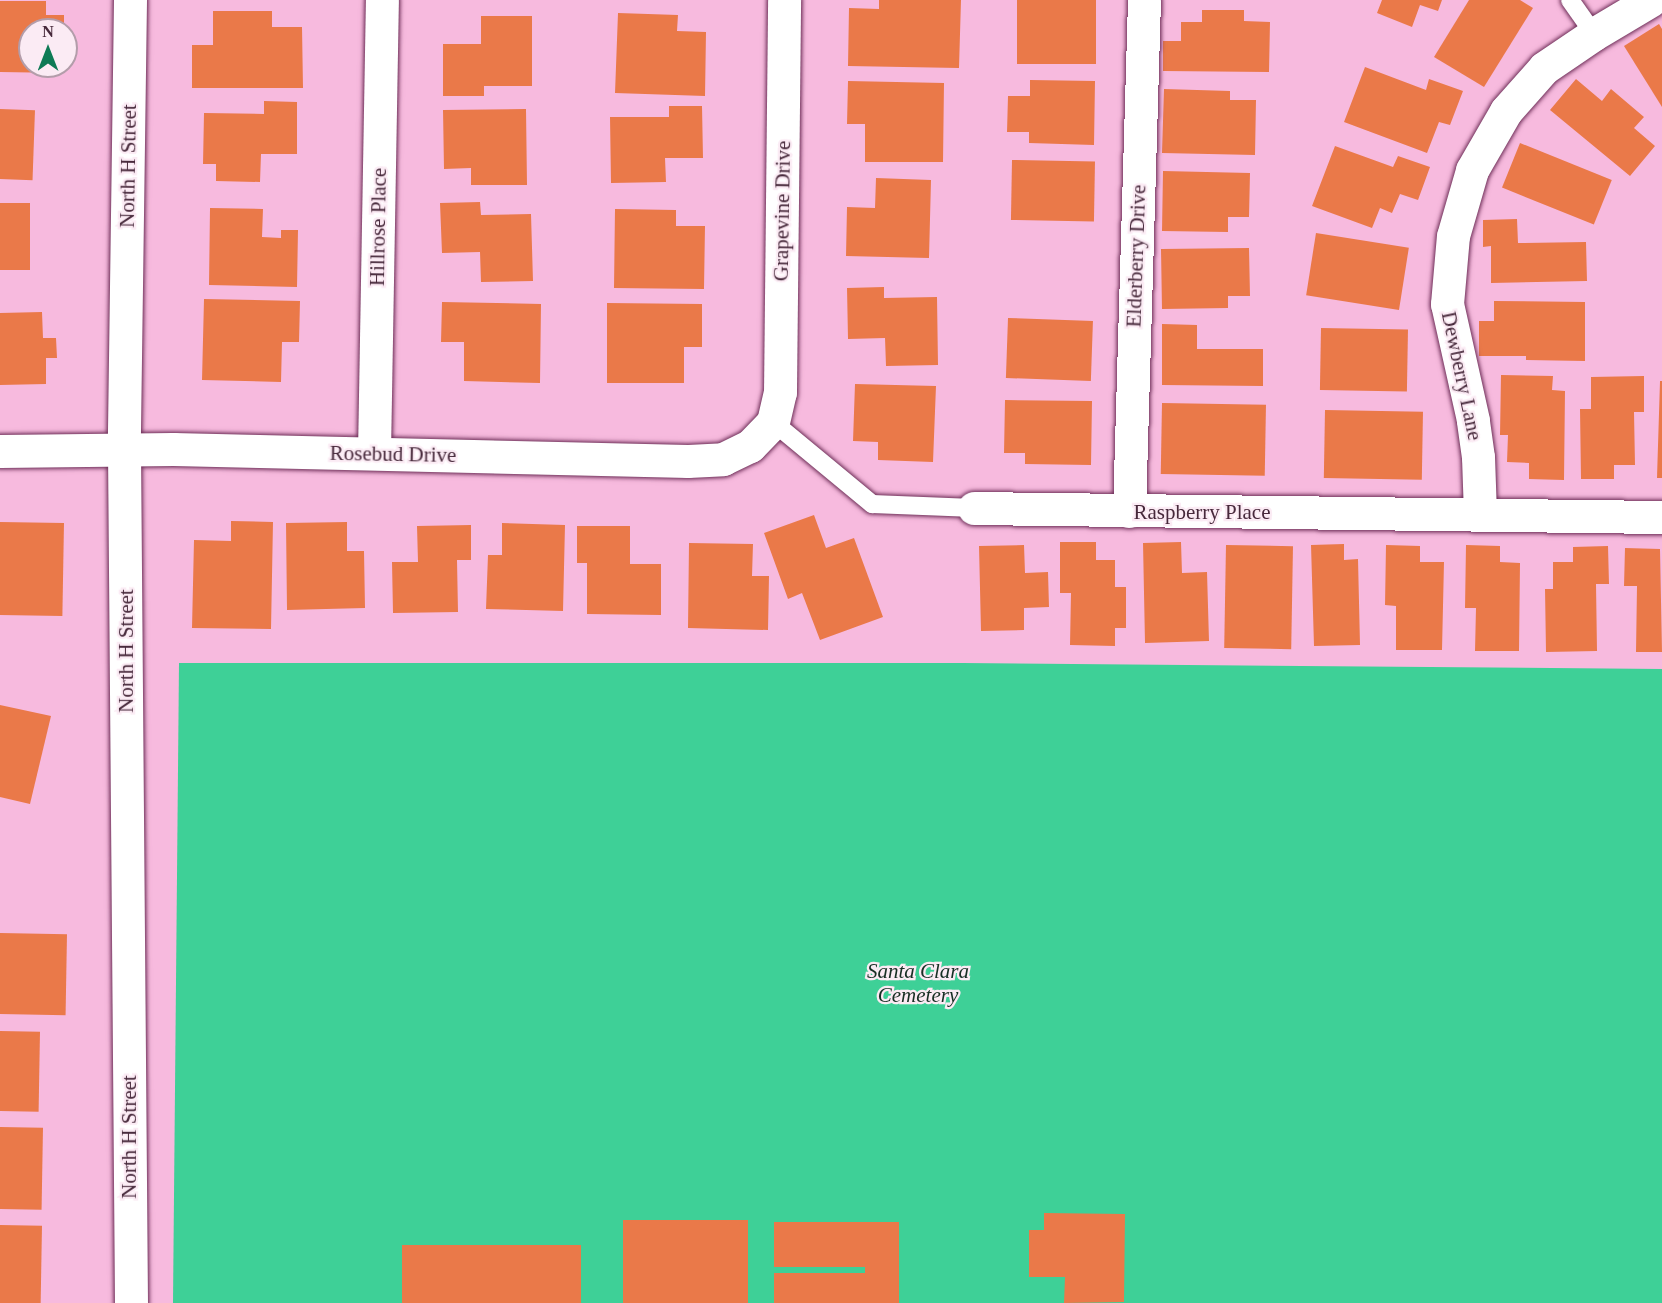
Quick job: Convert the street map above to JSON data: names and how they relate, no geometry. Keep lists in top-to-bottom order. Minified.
{"streets":{"street":["North H Street","Grapevine Drive","Hillrose Place","Elderberry Drive","Dewberry Lane","Rosebud Drive","Raspberry Place"]},"crossings":[["North H Street","Rosebud Drive"],["Grapevine Drive","Rosebud Drive"],["Grapevine Drive","Raspberry Place"],["Hillrose Place","Rosebud Drive"],["Elderberry Drive","Raspberry Place"],["Dewberry Lane","Raspberry Place"],["Rosebud Drive","Raspberry Place"]],"parks":["Santa Clara Cemetery"],"north":"top"}
